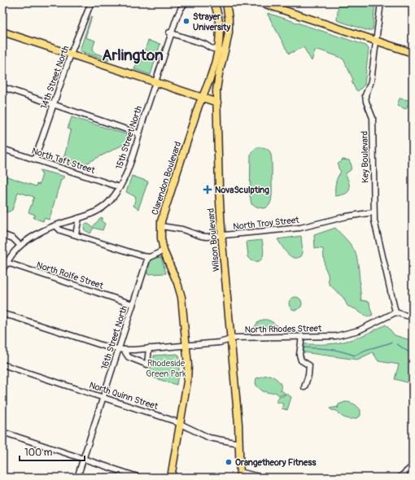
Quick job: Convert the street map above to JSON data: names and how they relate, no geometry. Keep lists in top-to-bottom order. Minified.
{"streets":{"main road":["Clarendon Boulevard","Wilson Boulevard"],"street":["14th Street North","15th Street North","Key Boulevard","North Taft Street","North Troy Street","North Rolfe Street","North Rhodes Street","16th Street North","North Quinn Street"]},"crossings":[["14th Street North","North Taft Street"],["15th Street North","North Taft Street"],["Key Boulevard","North Troy Street"],["Key Boulevard","North Rhodes Street"],["Clarendon Boulevard","North Troy Street"],["Clarendon Boulevard","Wilson Boulevard"],["Clarendon Boulevard","North Rhodes Street"],["Clarendon Boulevard","North Quinn Street"],["North Troy Street","Wilson Boulevard"],["Wilson Boulevard","North Rhodes Street"],["Wilson Boulevard","North Quinn Street"],["North Rolfe Street","16th Street North"],["North Rhodes Street","16th Street North"],["16th Street North","North Quinn Street"]],"districts":["Arlington"],"parks":["Rhodeside Green Park"],"places":{"other":["Strayer University","Orangetheory Fitness"],"health":["NovaSculpting"]},"scale_bar":"100 m"}
